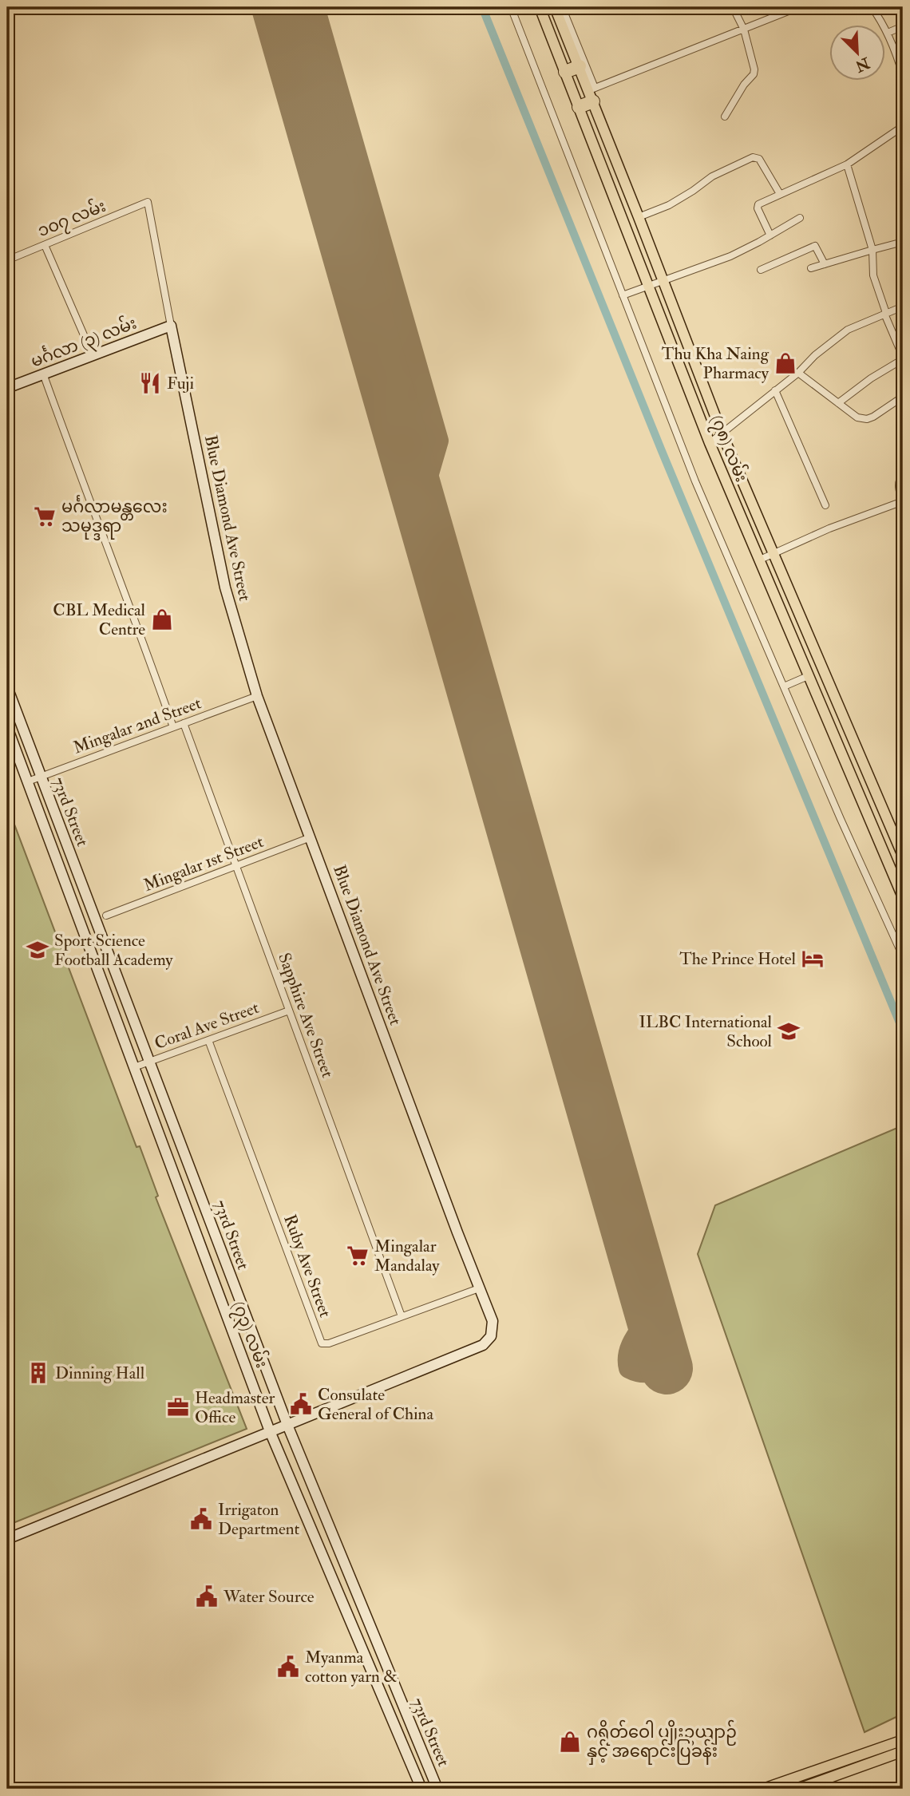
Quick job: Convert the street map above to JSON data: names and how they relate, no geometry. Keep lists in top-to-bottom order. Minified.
{"streets":{"main road":["မင်္ဂလာ (၃) လမ်း","(၇၈) လမ်း","Blue Diamond Ave Street","73rd Street","(၇၃) လမ်း"],"street":["၁၀၇ လမ်း","Mingalar 2nd Street","Mingalar 1st Street","Sapphire Ave Street","Coral Ave Street","Ruby Ave Street"]},"crossings":[["၁၀၇ လမ်း","မင်္ဂလာ (၃) လမ်း"],["၁၀၇ လမ်း","Blue Diamond Ave Street"],["မင်္ဂလာ (၃) လမ်း","Blue Diamond Ave Street"],["Blue Diamond Ave Street","Mingalar 2nd Street"],["Blue Diamond Ave Street","73rd Street"],["Blue Diamond Ave Street","Mingalar 1st Street"],["Blue Diamond Ave Street","Ruby Ave Street"],["Blue Diamond Ave Street","(၇၃) လမ်း"],["Mingalar 2nd Street","73rd Street"],["Mingalar 2nd Street","Sapphire Ave Street"],["Mingalar 2nd Street","(၇၃) လမ်း"],["73rd Street","Coral Ave Street"],["Mingalar 1st Street","Sapphire Ave Street"],["Sapphire Ave Street","Coral Ave Street"],["Sapphire Ave Street","Ruby Ave Street"],["Coral Ave Street","Ruby Ave Street"],["Coral Ave Street","(၇၃) လမ်း"]],"places":{"shop":["Thu Kha Naing Pharmacy","CBL Medical Centre","ဂရိတ်ဝေါ ပျိုးဥယျာဉ် နှင့် အရောင်းပြခန်း"],"restaurant":["Fuji"],"supermarket":["မင်္ဂလာမန္တလေး သမုဒ္ဒရာ","Mingalar Mandalay"],"school or university":["Sport Science Football Academy","ILBC International School"],"hotel":["The Prince Hotel"],"building":["Dinning Hall"],"public building":["Consulate General of China","Irrigaton Department","Water Source","Myanma cotton yarn &"],"office":["Headmaster Office"]},"north":"bottom right"}
